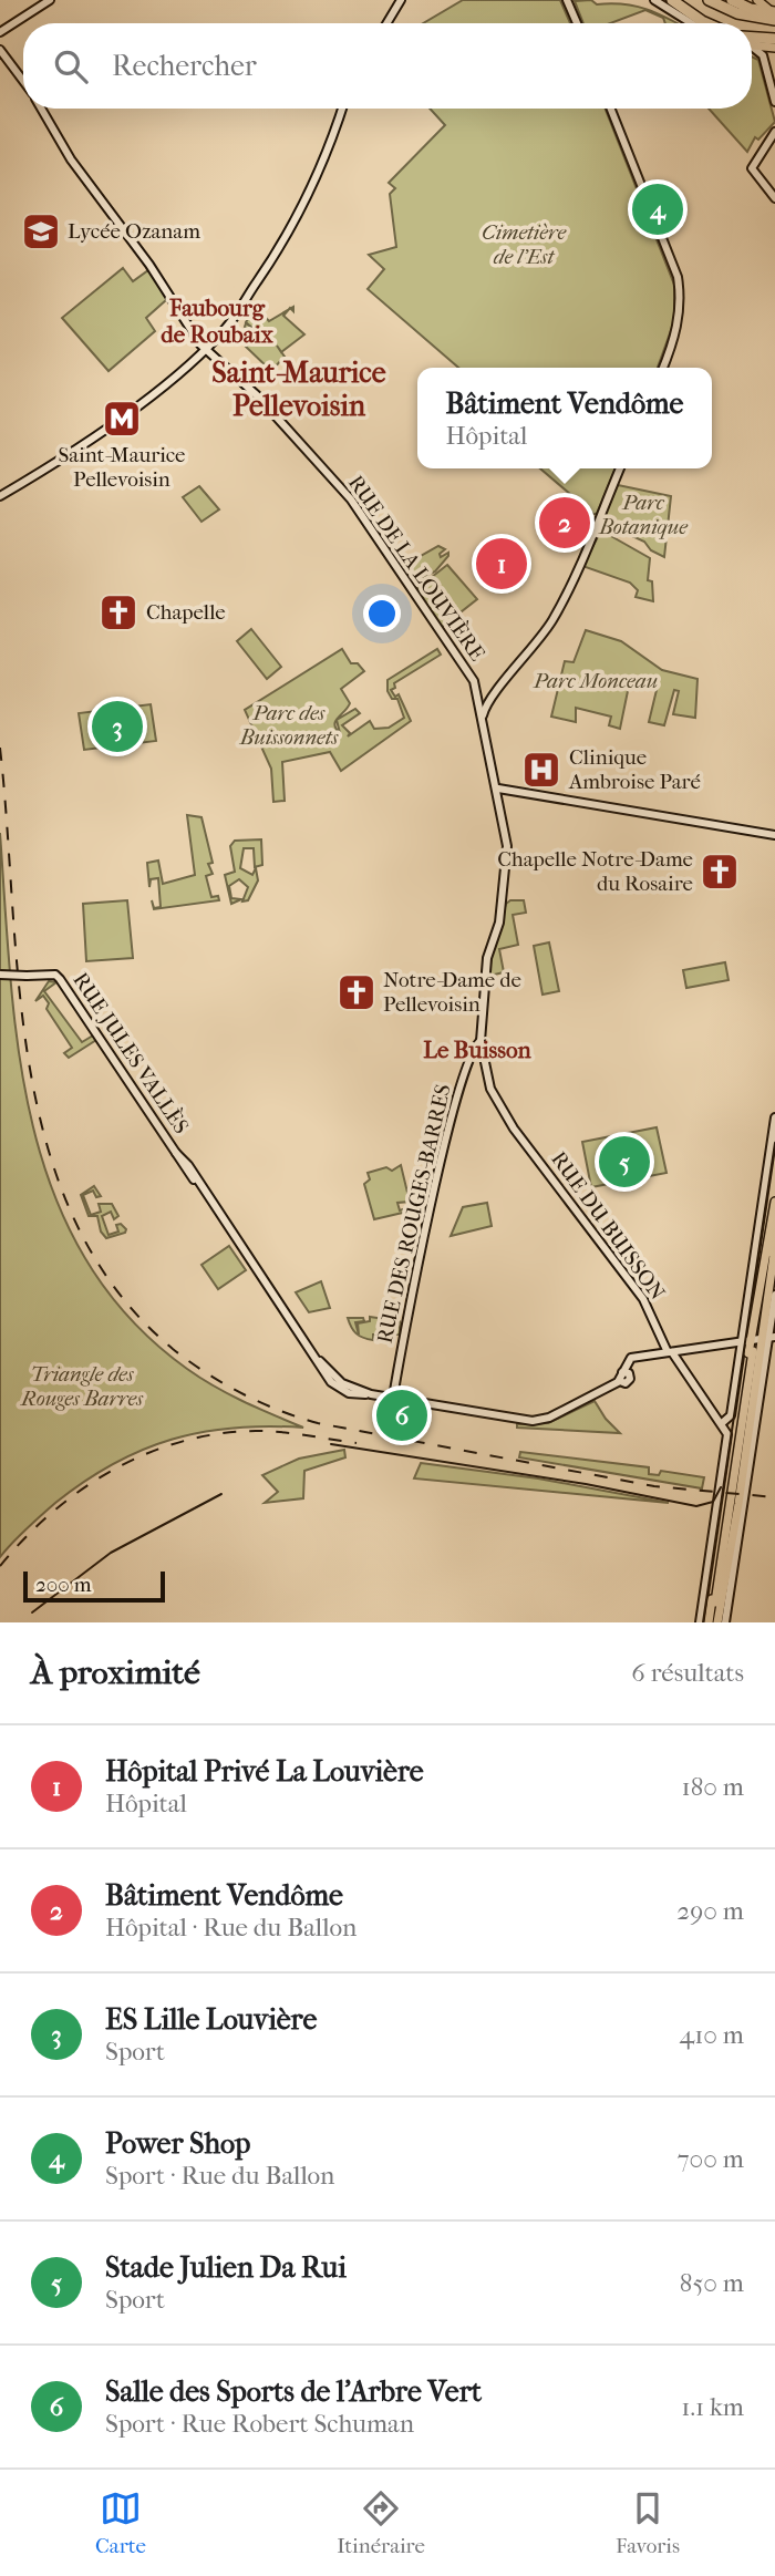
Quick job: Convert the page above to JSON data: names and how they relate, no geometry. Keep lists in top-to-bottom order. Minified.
{"streets":{"street":["RUE DE LA LOUVIÈRE","RUE JULES VALLÈS","RUE DES ROUGES-BARRES","RUE DU BUISSON"]},"crossings":[["RUE DE LA LOUVIÈRE","RUE DU BUISSON"],["RUE JULES VALLÈS","RUE DES ROUGES-BARRES"],["RUE JULES VALLÈS","RUE DU BUISSON"],["RUE DES ROUGES-BARRES","RUE DU BUISSON"]],"districts":["Faubourg de Roubaix","Saint-Maurice Pellevoisin","Le Buisson"],"parks":["Cimetière de l'Est","Parc Botanique","Parc Monceau","Parc des Buissonnets","Triangle des Rouges Barres"],"places":{"school or university":["Lycée Ozanam"],"metro station":["Saint-Maurice Pellevoisin"],"church":["Chapelle","Chapelle Notre-Dame du Rosaire","Notre-Dame de Pellevoisin"],"hospital":["Clinique Ambroise Paré"]},"scale_bar":"200 m","page":{"search":"Rechercher","pins":["4","2","1","3","5","6"],"popup":["Bâtiment Vendôme","Hôpital"],"scale":"200 m","heading":["À proximité","6 résultats"],"list":[{"mark":"1","name":"Hôpital Privé La Louvière","note":"Hôpital","value":"180 m"},{"mark":"2","name":"Bâtiment Vendôme","note":"Hôpital · Rue du Ballon","value":"290 m"},{"mark":"3","name":"ES Lille Louvière","note":"Sport","value":"410 m"},{"mark":"4","name":"Power Shop","note":"Sport · Rue du Ballon","value":"700 m"},{"mark":"5","name":"Stade Julien Da Rui","note":"Sport","value":"850 m"},{"mark":"6","name":"Salle des Sports de l'Arbre Vert","note":"Sport · Rue Robert Schuman","value":"1.1 km"}],"nav":["Carte","Itinéraire","Favoris"]}}
